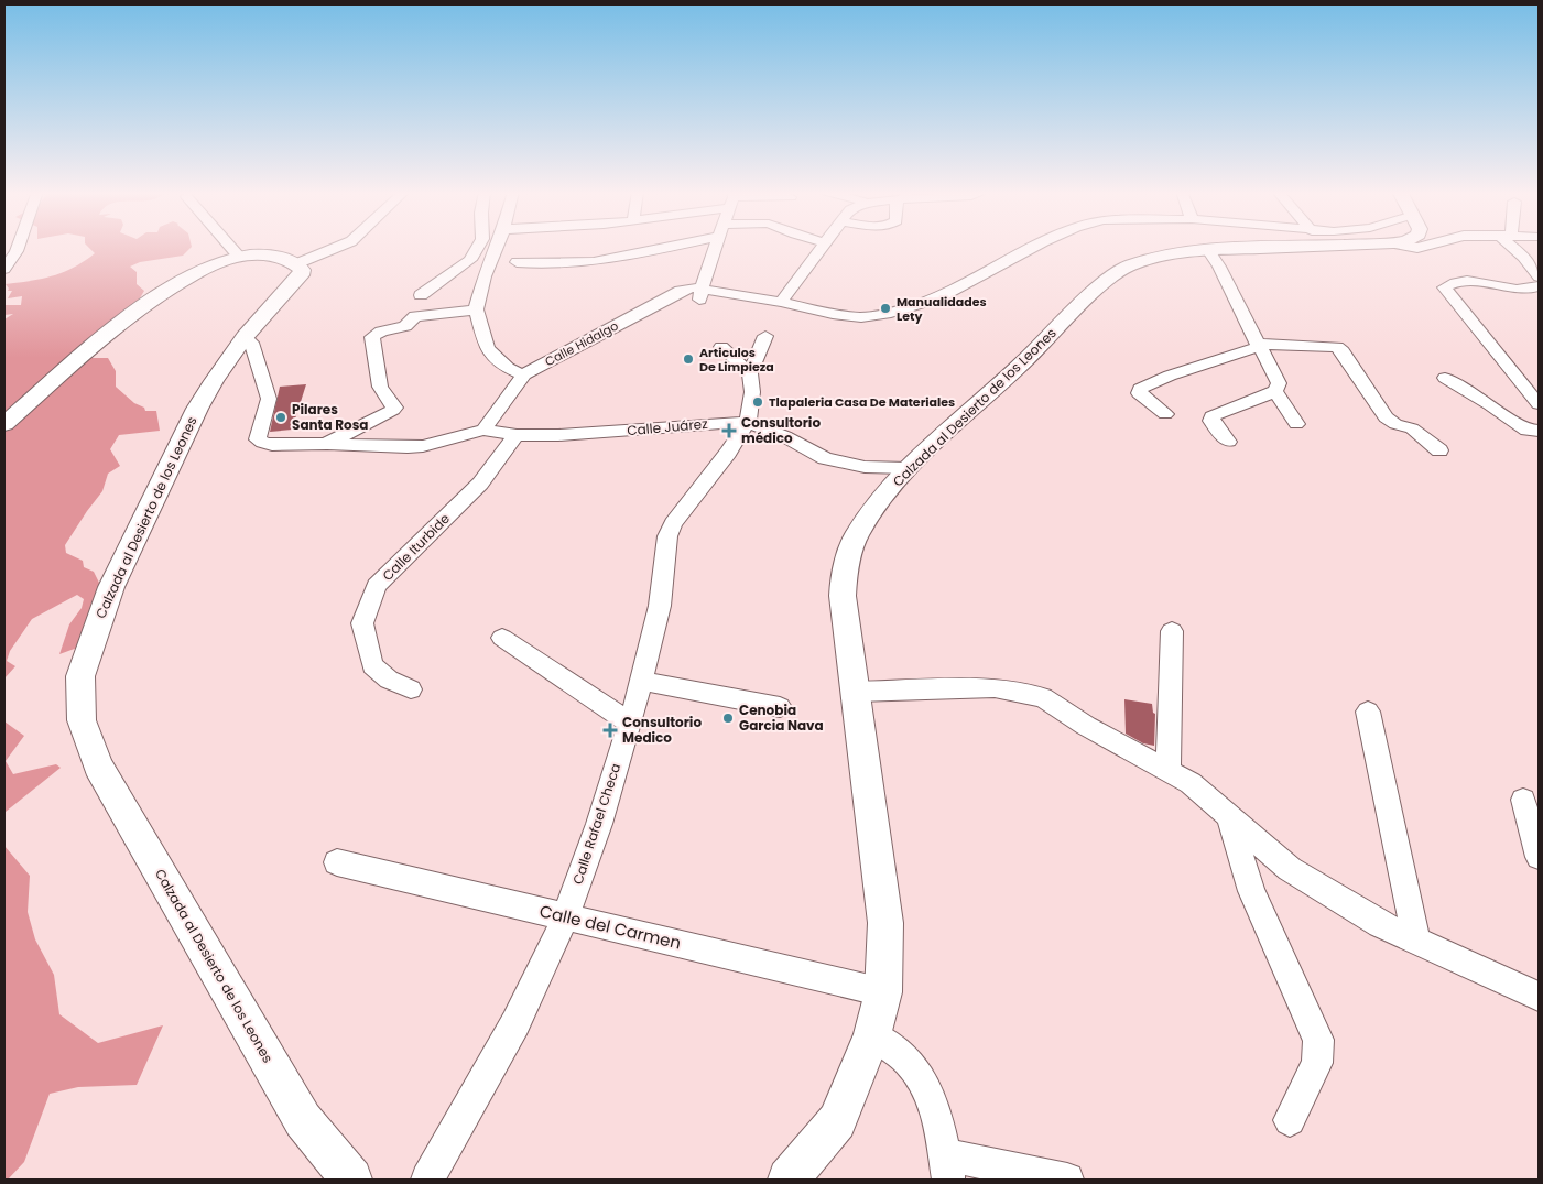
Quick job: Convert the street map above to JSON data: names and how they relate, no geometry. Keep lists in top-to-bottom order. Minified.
{"streets":{"street":["Calle Hidalgo","Calzada al Desierto de los Leones","Calle Juárez","Calle Iturbide","Calle Rafael Checa","Calle del Carmen"]},"crossings":[["Calle Hidalgo","Calle Juárez"],["Calzada al Desierto de los Leones","Calle Juárez"],["Calzada al Desierto de los Leones","Calle del Carmen"],["Calle Juárez","Calle Iturbide"],["Calle Juárez","Calle Rafael Checa"],["Calle Rafael Checa","Calle del Carmen"]],"places":{"other":["Manualidades Lety","Articulos De Limpieza","Tlapaleria Casa De Materiales","Pilares Santa Rosa","Cenobia Garcia Nava"],"health":["Consultorio médico","Consultorio Medico"]}}
